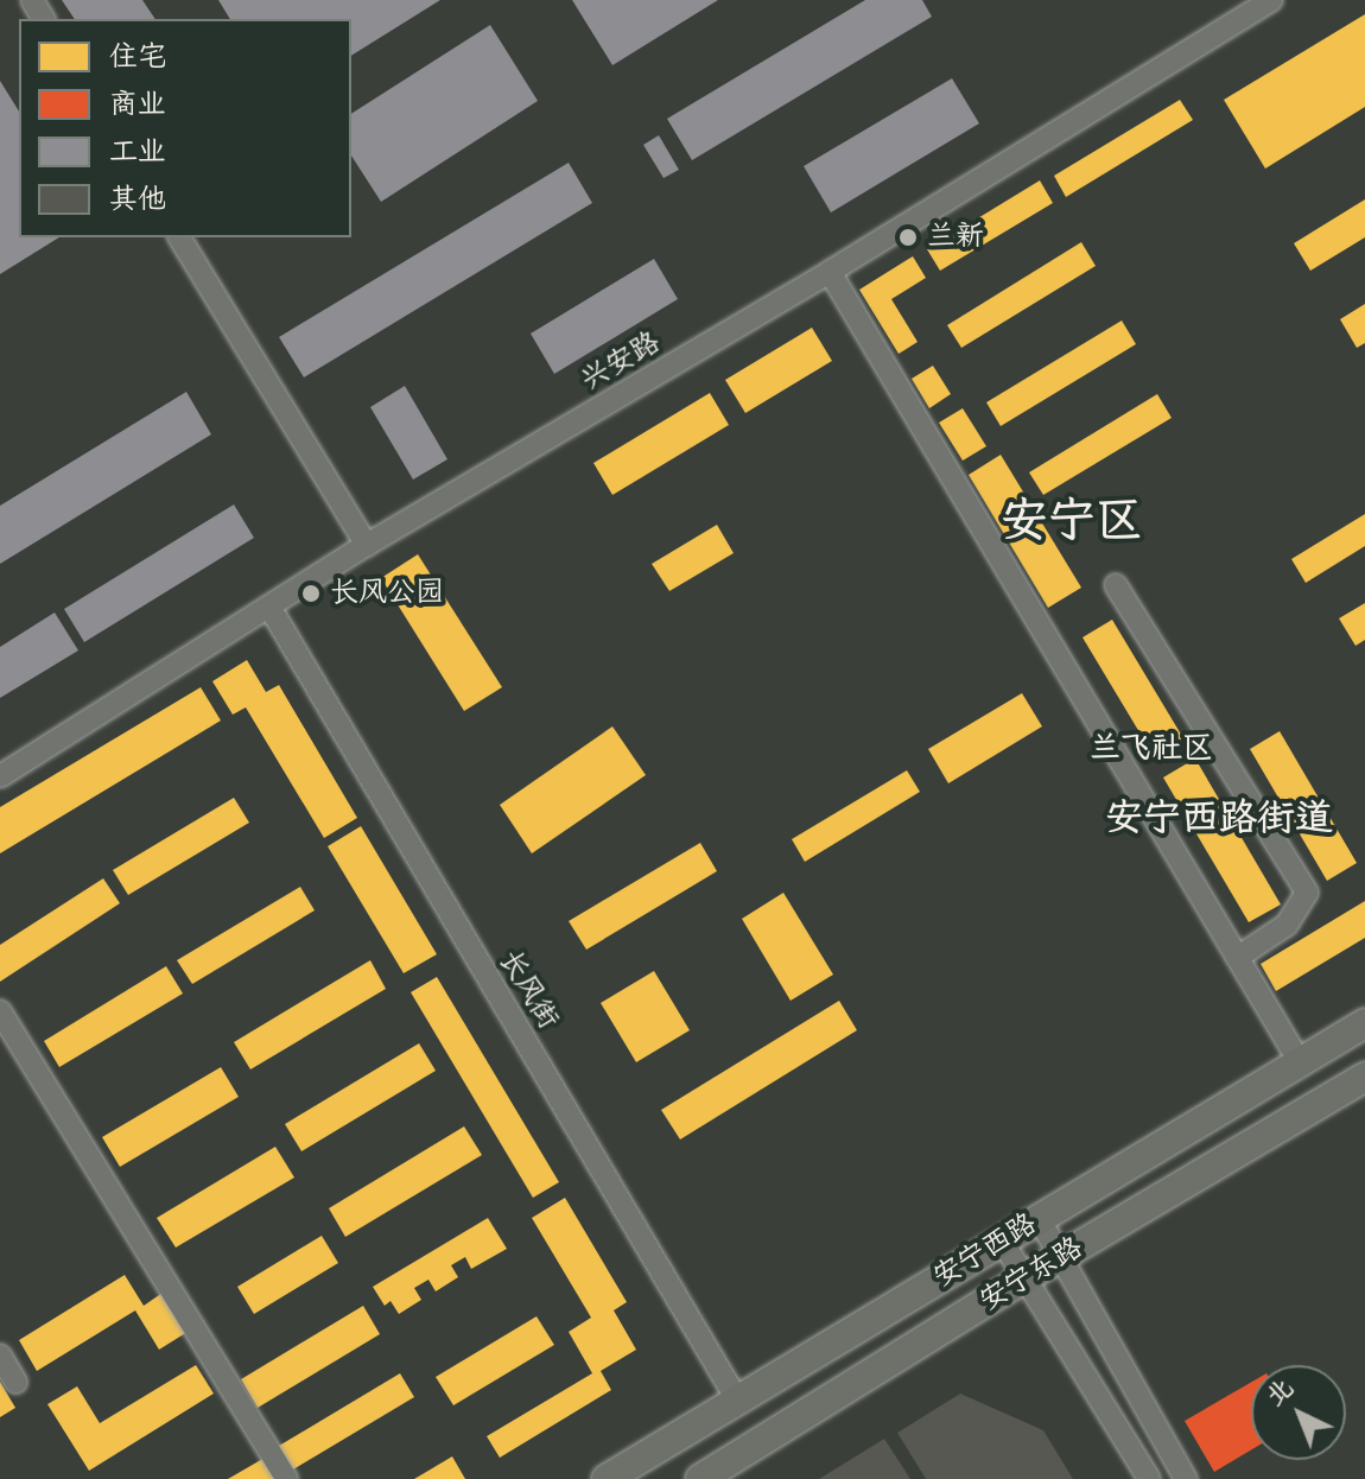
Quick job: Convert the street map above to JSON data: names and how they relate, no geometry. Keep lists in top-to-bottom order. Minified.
{"streets":{"main road":["安宁西路","安宁东路"],"street":["兴安路","长风街"]},"crossings":[["兴安路","长风街"],["长风街","安宁西路"]],"districts":["安宁区","兰飞社区","安宁西路街道"],"places":["兰新","长风公园"],"legend":["住宅","商业","工业","其他"],"north":"top left"}
